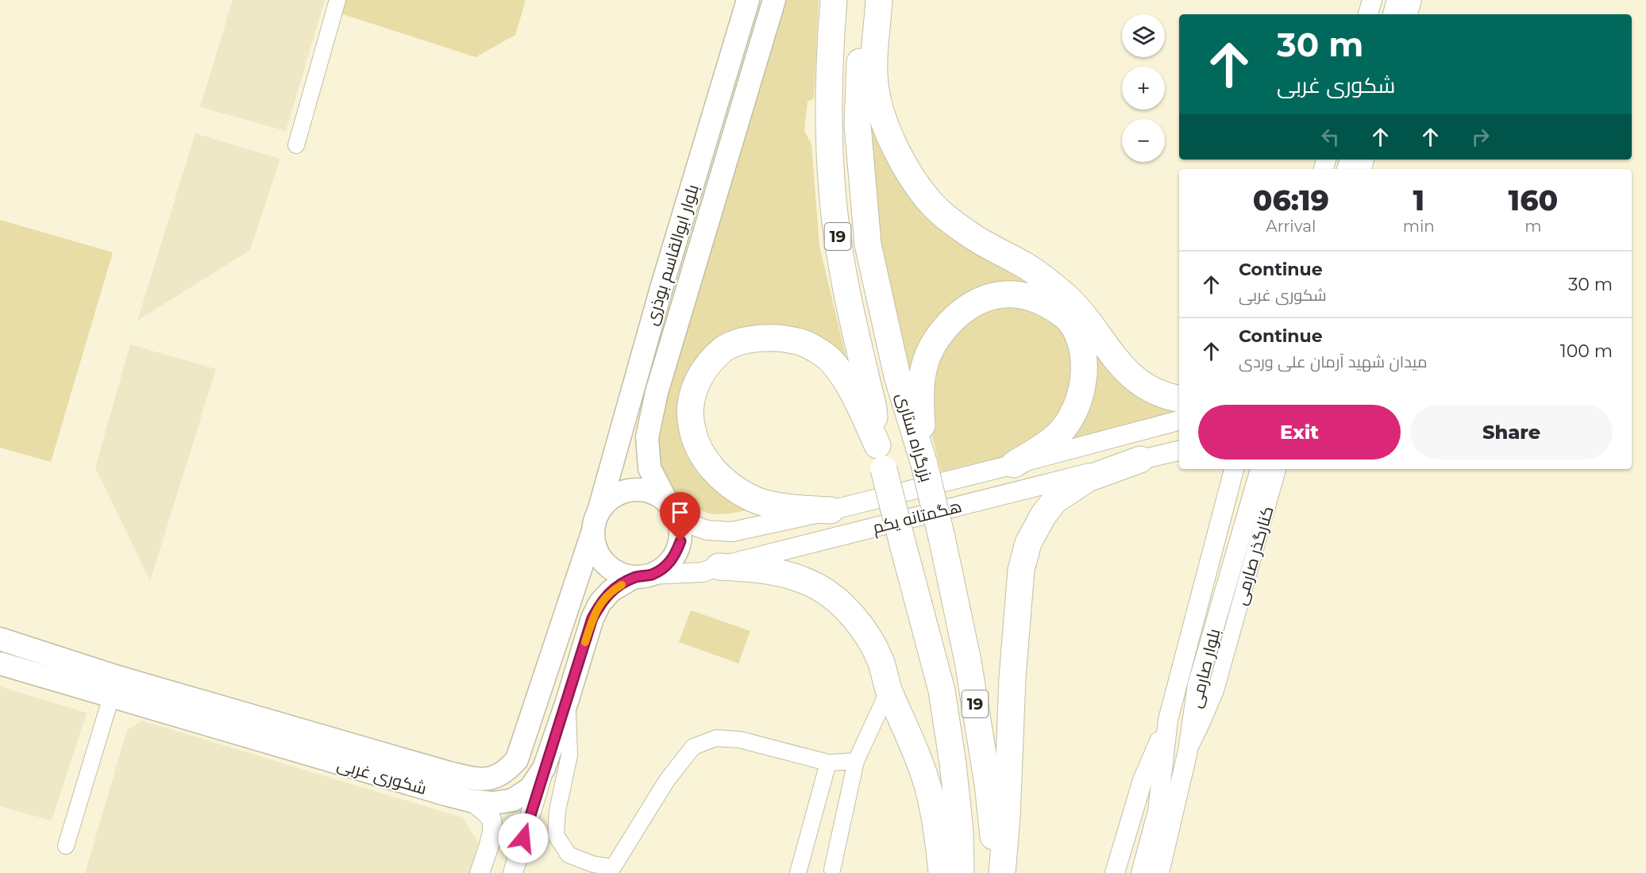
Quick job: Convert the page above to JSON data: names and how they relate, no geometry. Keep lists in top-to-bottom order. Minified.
{"streets":{"highway":["19","بزرگراه ستاری"],"main road":["بلوار ابوالقاسم بوذری","شکوری غربی"],"street":["هگمتانه یکم","کنارگذر صارمی","بلوار صارمی"]},"crossings":[["بلوار ابوالقاسم بوذری","هگمتانه یکم"],["بلوار ابوالقاسم بوذری","شکوری غربی"],["هگمتانه یکم","شکوری غربی"],["کنارگذر صارمی","بلوار صارمی"]],"page":{"map_buttons":["+","−"],"turn":["30 m","شکوری غربی"],"eta":["06:19","Arrival","1","min","160","m"],"list":[{"name":"Continue","note":"شکوری غربی","value":"30 m"},{"name":"Continue","note":"میدان شهید آرمان علی وردی","value":"100 m"}],"buttons":["Exit","Share"]}}
